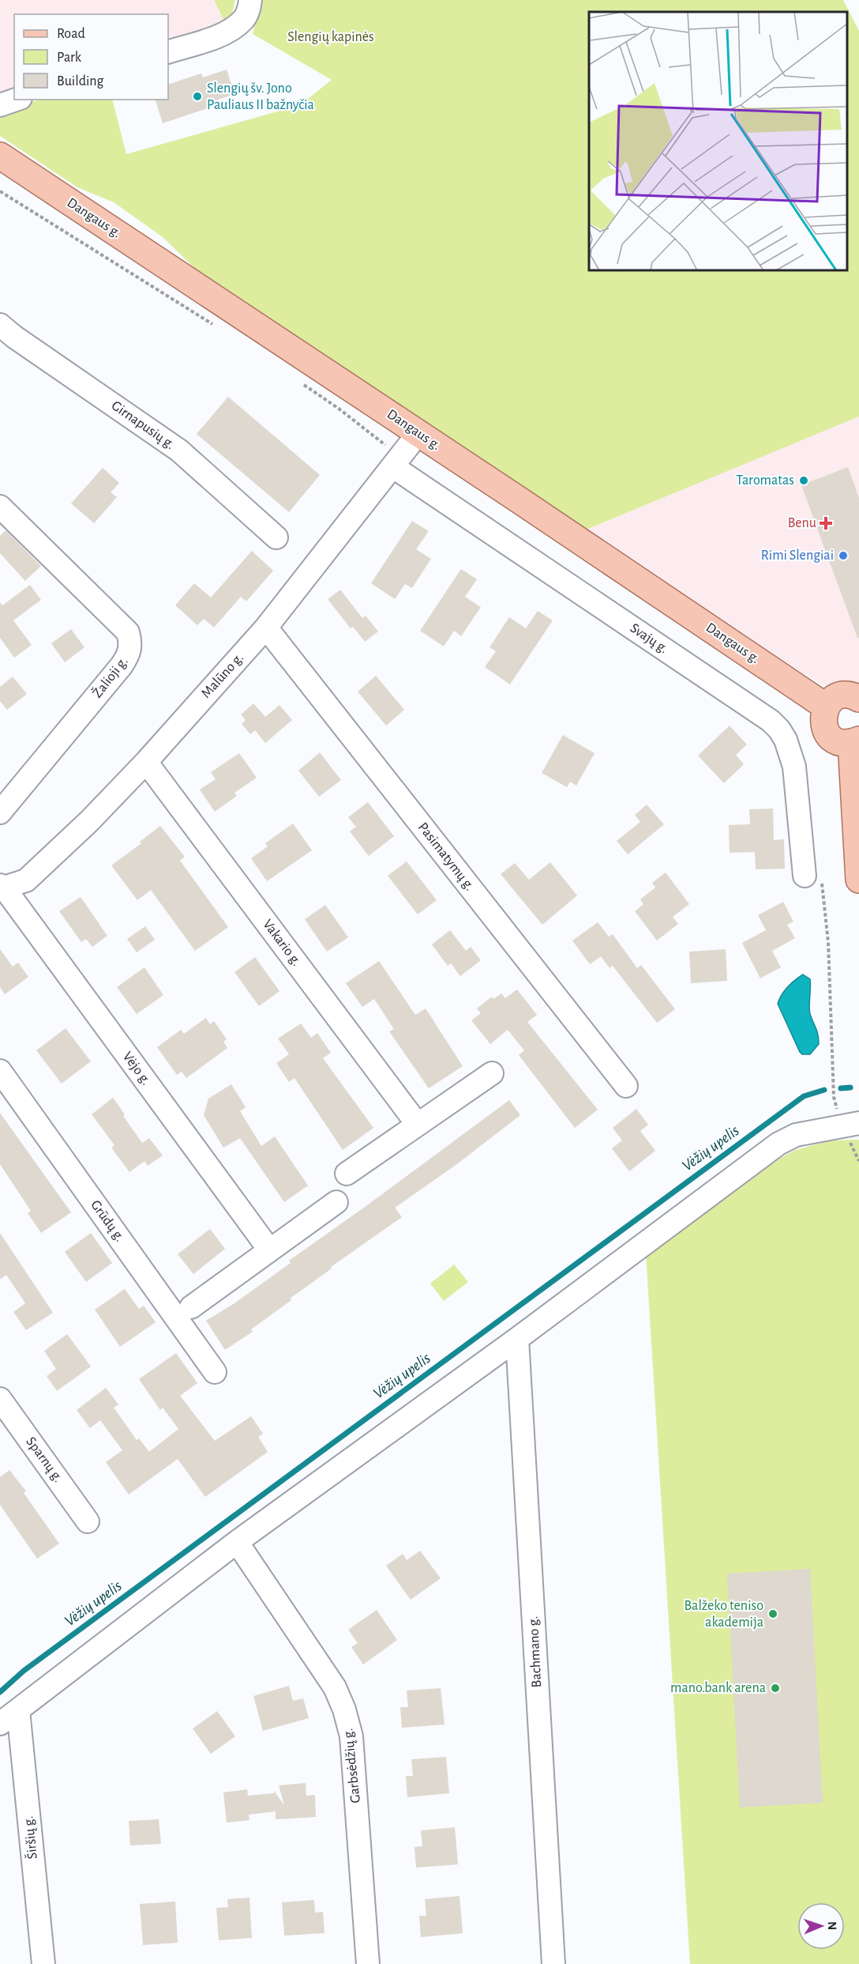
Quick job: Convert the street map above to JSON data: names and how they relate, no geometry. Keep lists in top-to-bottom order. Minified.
{"streets":{"main road":["Dangaus g."],"street":["Girnapusių g.","Svajų g.","Malūno g.","Žalioji g.","Pasimatymų g.","Vakario g.","Vėjo g.","Grūdų g.","Sparnų g.","Bachmano g.","Garbsėdžių g.","Širšių g."]},"crossings":[["Dangaus g.","Malūno g."],["Svajų g.","Malūno g."],["Malūno g.","Pasimatymų g."],["Malūno g.","Vakario g."],["Malūno g.","Vėjo g."]],"water":["Vėžių upelis"],"parks":["Slengių kapinės"],"places":{"other":["Slengių šv. Jono Pauliaus II bažnyčia","Taromatas","Rimi Slengiai","Balžeko teniso akademija","mano.bank arena"],"health":["Benu"]},"legend":["Road","Park","Building"],"north":"right"}
